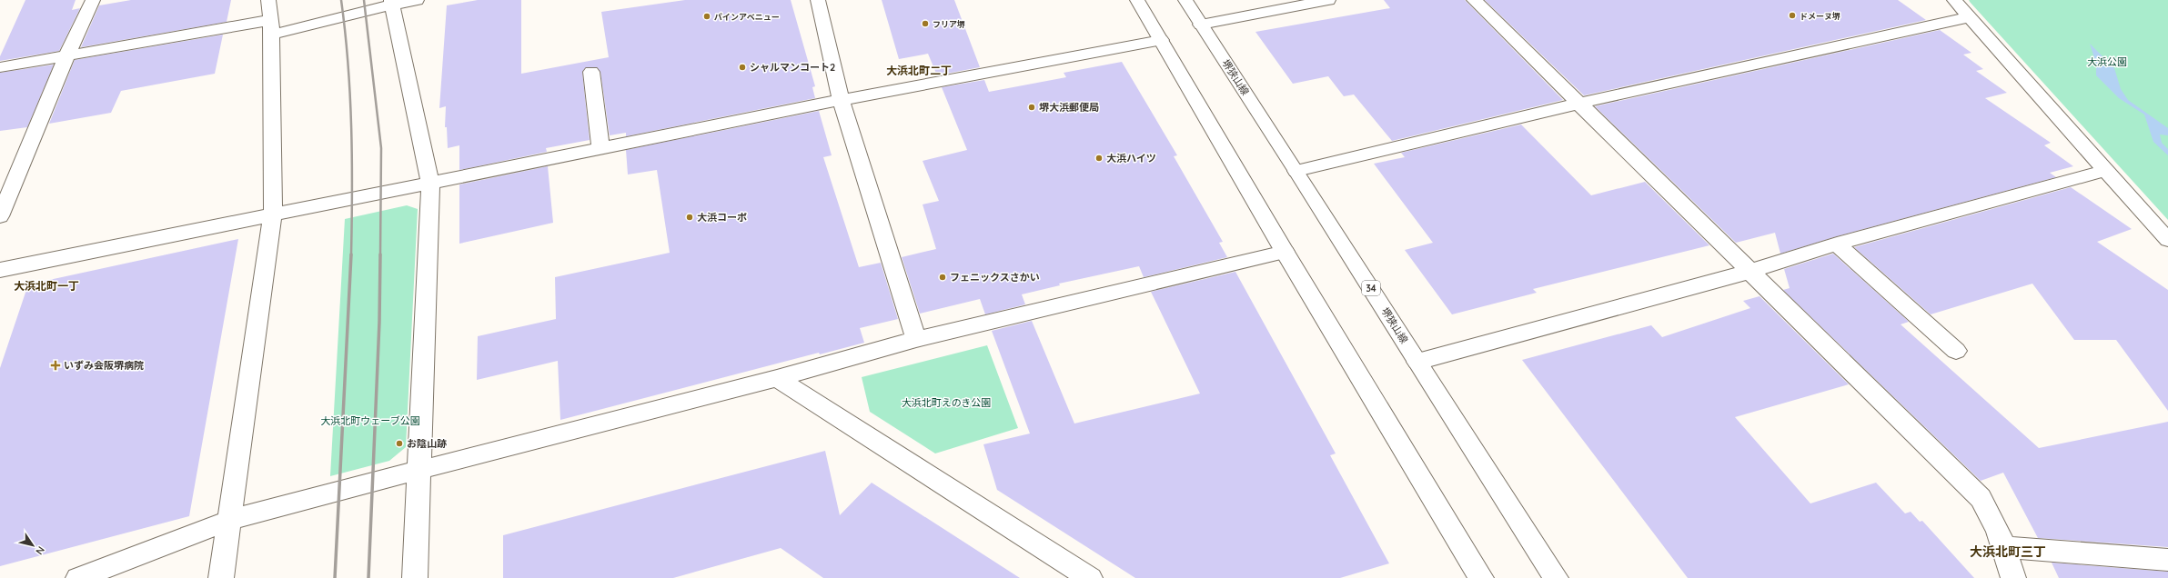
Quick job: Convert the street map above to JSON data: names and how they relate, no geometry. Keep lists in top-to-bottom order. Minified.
{"streets":{"street":["堺狭山線","34"]},"districts":["大浜北町二丁","大浜北町一丁","大浜北町三丁"],"parks":["大浜公園","大浜北町えのき公園","大浜北町ウェーブ公園"],"places":{"other":["ドメーヌ堺","パインアベニュー","フリア堺","シャルマンコート2","堺大浜郵便局","大浜ハイツ","大浜コーポ","フェニックスさかい","お陰山跡"],"health":["いずみ会阪堺病院"]},"north":"bottom right"}
